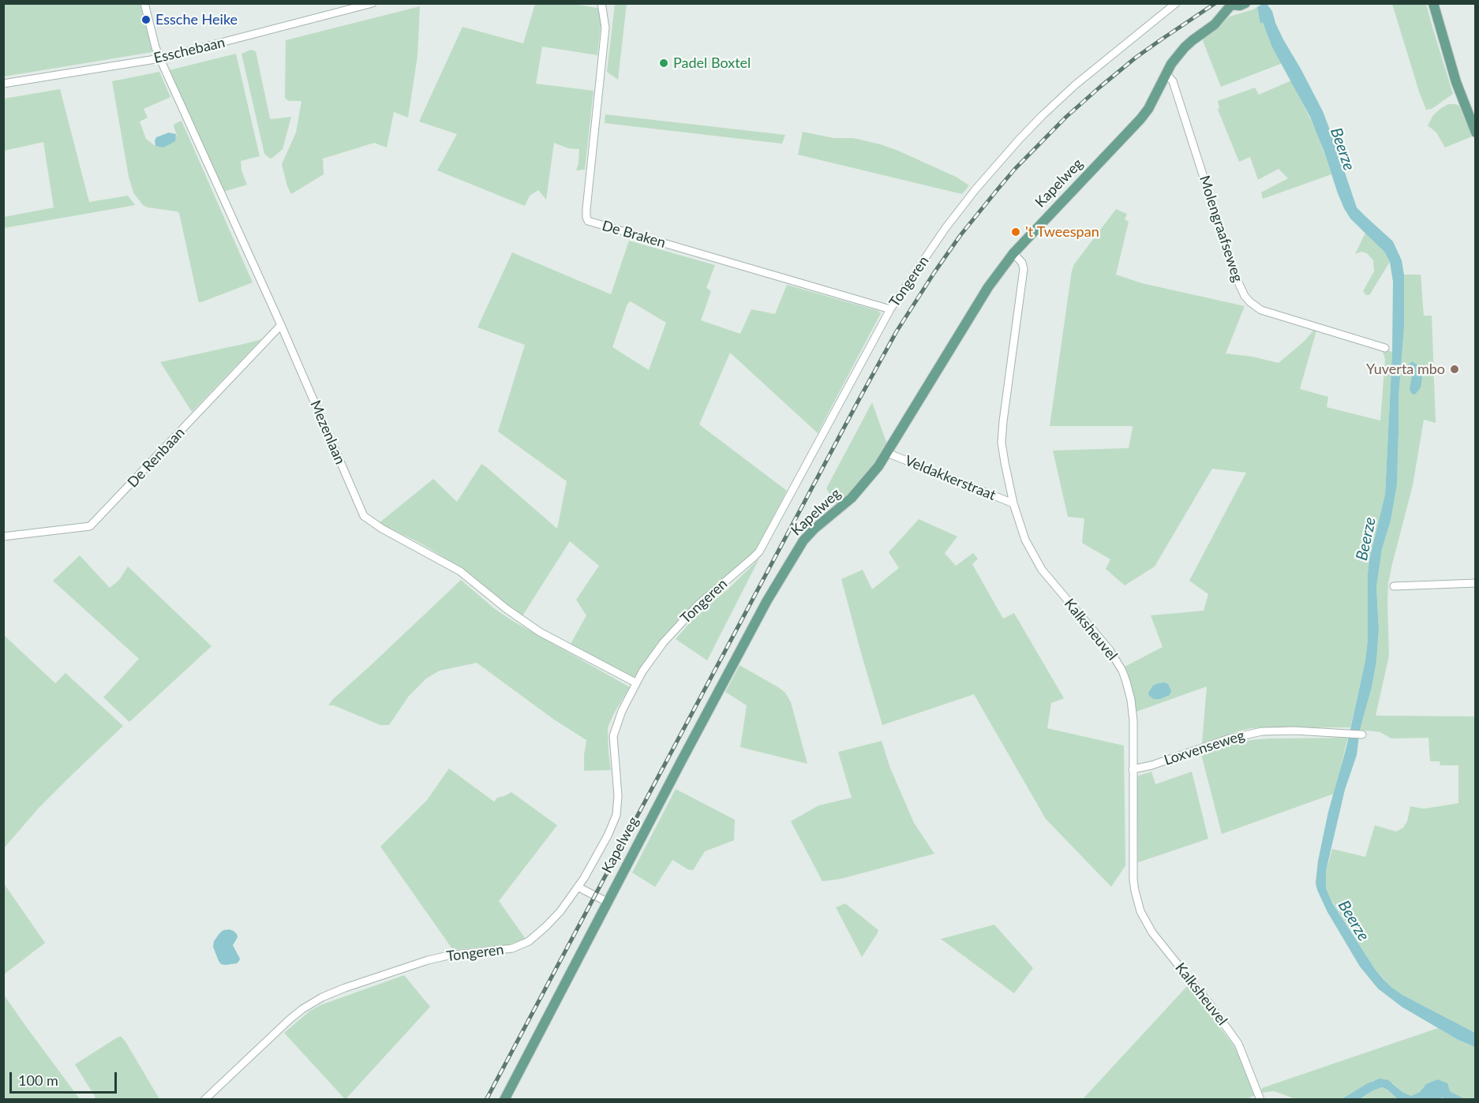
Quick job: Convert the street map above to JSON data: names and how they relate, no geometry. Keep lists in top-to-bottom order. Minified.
{"streets":{"main road":["Kapelweg"],"street":["Esschebaan","Molengraafseweg","De Braken","Tongeren","Mezenlaan","De Renbaan","Veldakkerstraat","Kalksheuvel","Loxvenseweg"]},"crossings":[["Esschebaan","Mezenlaan"],["Kapelweg","Molengraafseweg"],["Kapelweg","Veldakkerstraat"],["Kapelweg","Kalksheuvel"],["De Braken","Tongeren"],["Tongeren","Mezenlaan"],["Mezenlaan","De Renbaan"],["Veldakkerstraat","Kalksheuvel"],["Kalksheuvel","Loxvenseweg"]],"water":["Beerze"],"places":["Essche Heike","Padel Boxtel","'t Tweespan","Yuverta mbo"],"scale_bar":"100 m"}
